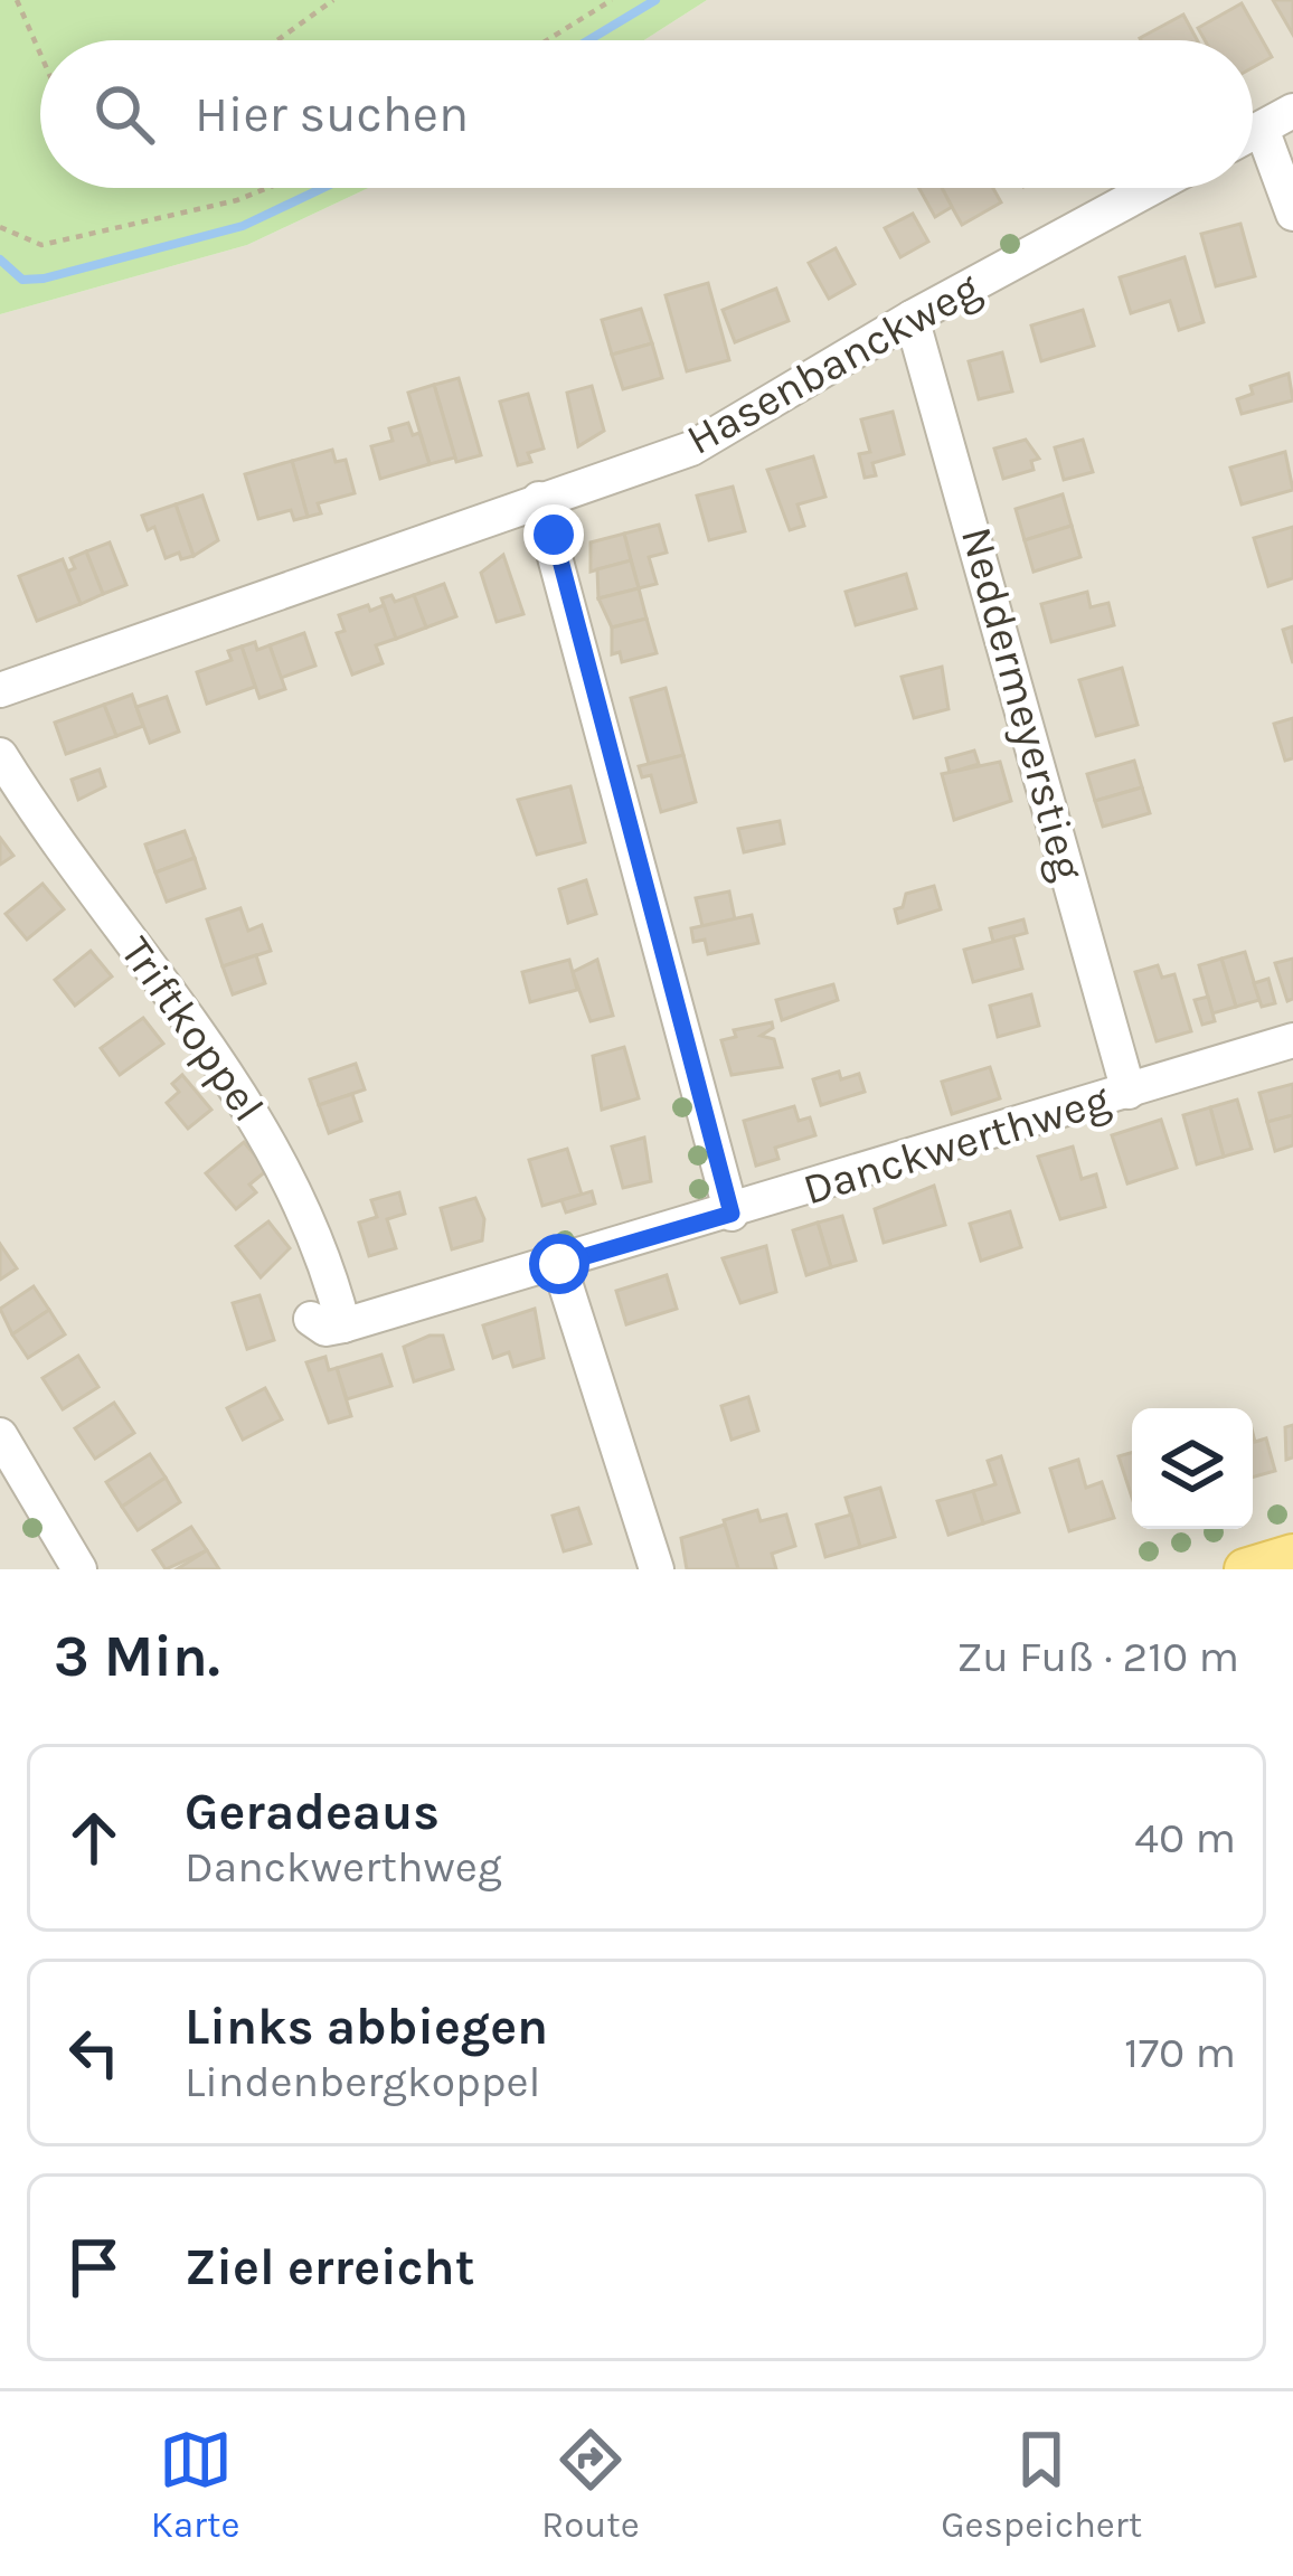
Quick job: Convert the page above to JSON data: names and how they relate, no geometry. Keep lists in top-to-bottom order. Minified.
{"streets":{"street":["Hasenbanckweg","Neddermeyerstieg","Triftkoppel","Danckwerthweg"]},"crossings":[["Hasenbanckweg","Neddermeyerstieg"],["Neddermeyerstieg","Danckwerthweg"],["Triftkoppel","Danckwerthweg"]],"page":{"search":"Hier suchen","heading":["3 Min.","Zu Fuß · 210 m"],"list":[["Geradeaus","Danckwerthweg","40 m"],["Links abbiegen","Lindenbergkoppel","170 m"],"Ziel erreicht"],"nav":["Karte","Route","Gespeichert"]}}
